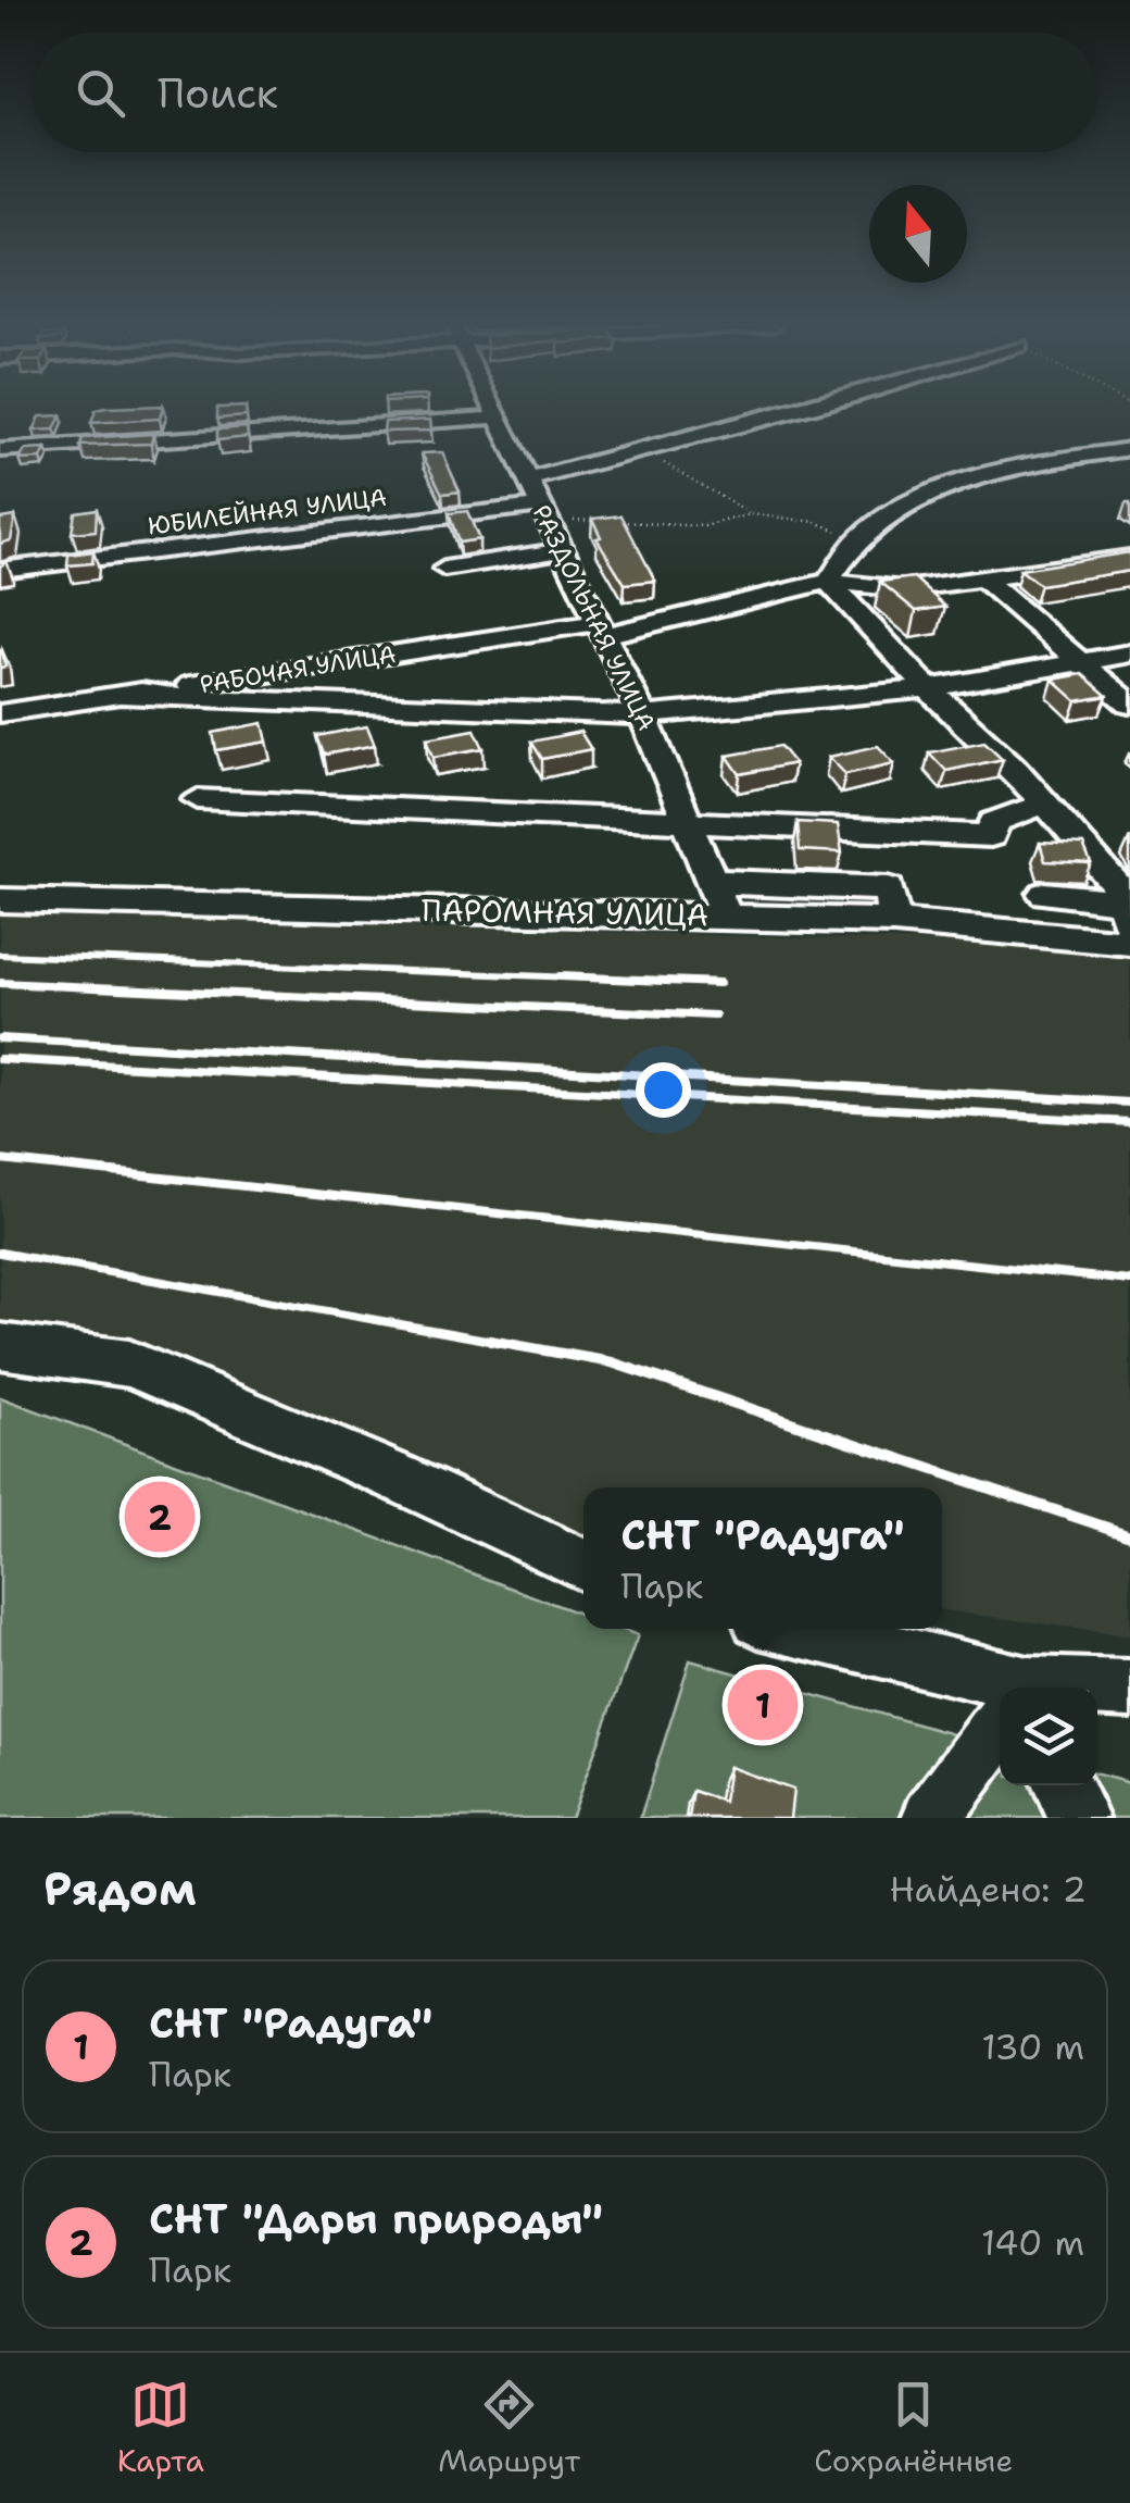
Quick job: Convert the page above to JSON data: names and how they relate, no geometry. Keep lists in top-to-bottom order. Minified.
{"streets":{"street":["ЮБИЛЕЙНАЯ УЛИЦА","РАЗДОЛЬНАЯ УЛИЦА","РАБОЧАЯ УЛИЦА","ПАРОМНАЯ УЛИЦА"]},"crossings":[["ЮБИЛЕЙНАЯ УЛИЦА","РАЗДОЛЬНАЯ УЛИЦА"],["РАЗДОЛЬНАЯ УЛИЦА","РАБОЧАЯ УЛИЦА"],["РАЗДОЛЬНАЯ УЛИЦА","ПАРОМНАЯ УЛИЦА"]],"north":"top","page":{"search":"Поиск","pins":["2","1"],"popup":["СНТ \"Радуга\"","Парк"],"heading":["Рядом","Найдено: 2"],"list":[{"mark":"1","name":"СНТ \"Радуга\"","note":"Парк","value":"130 m"},{"mark":"2","name":"СНТ \"Дары природы\"","note":"Парк","value":"140 m"}],"nav":["Карта","Маршрут","Сохранённые"]}}
